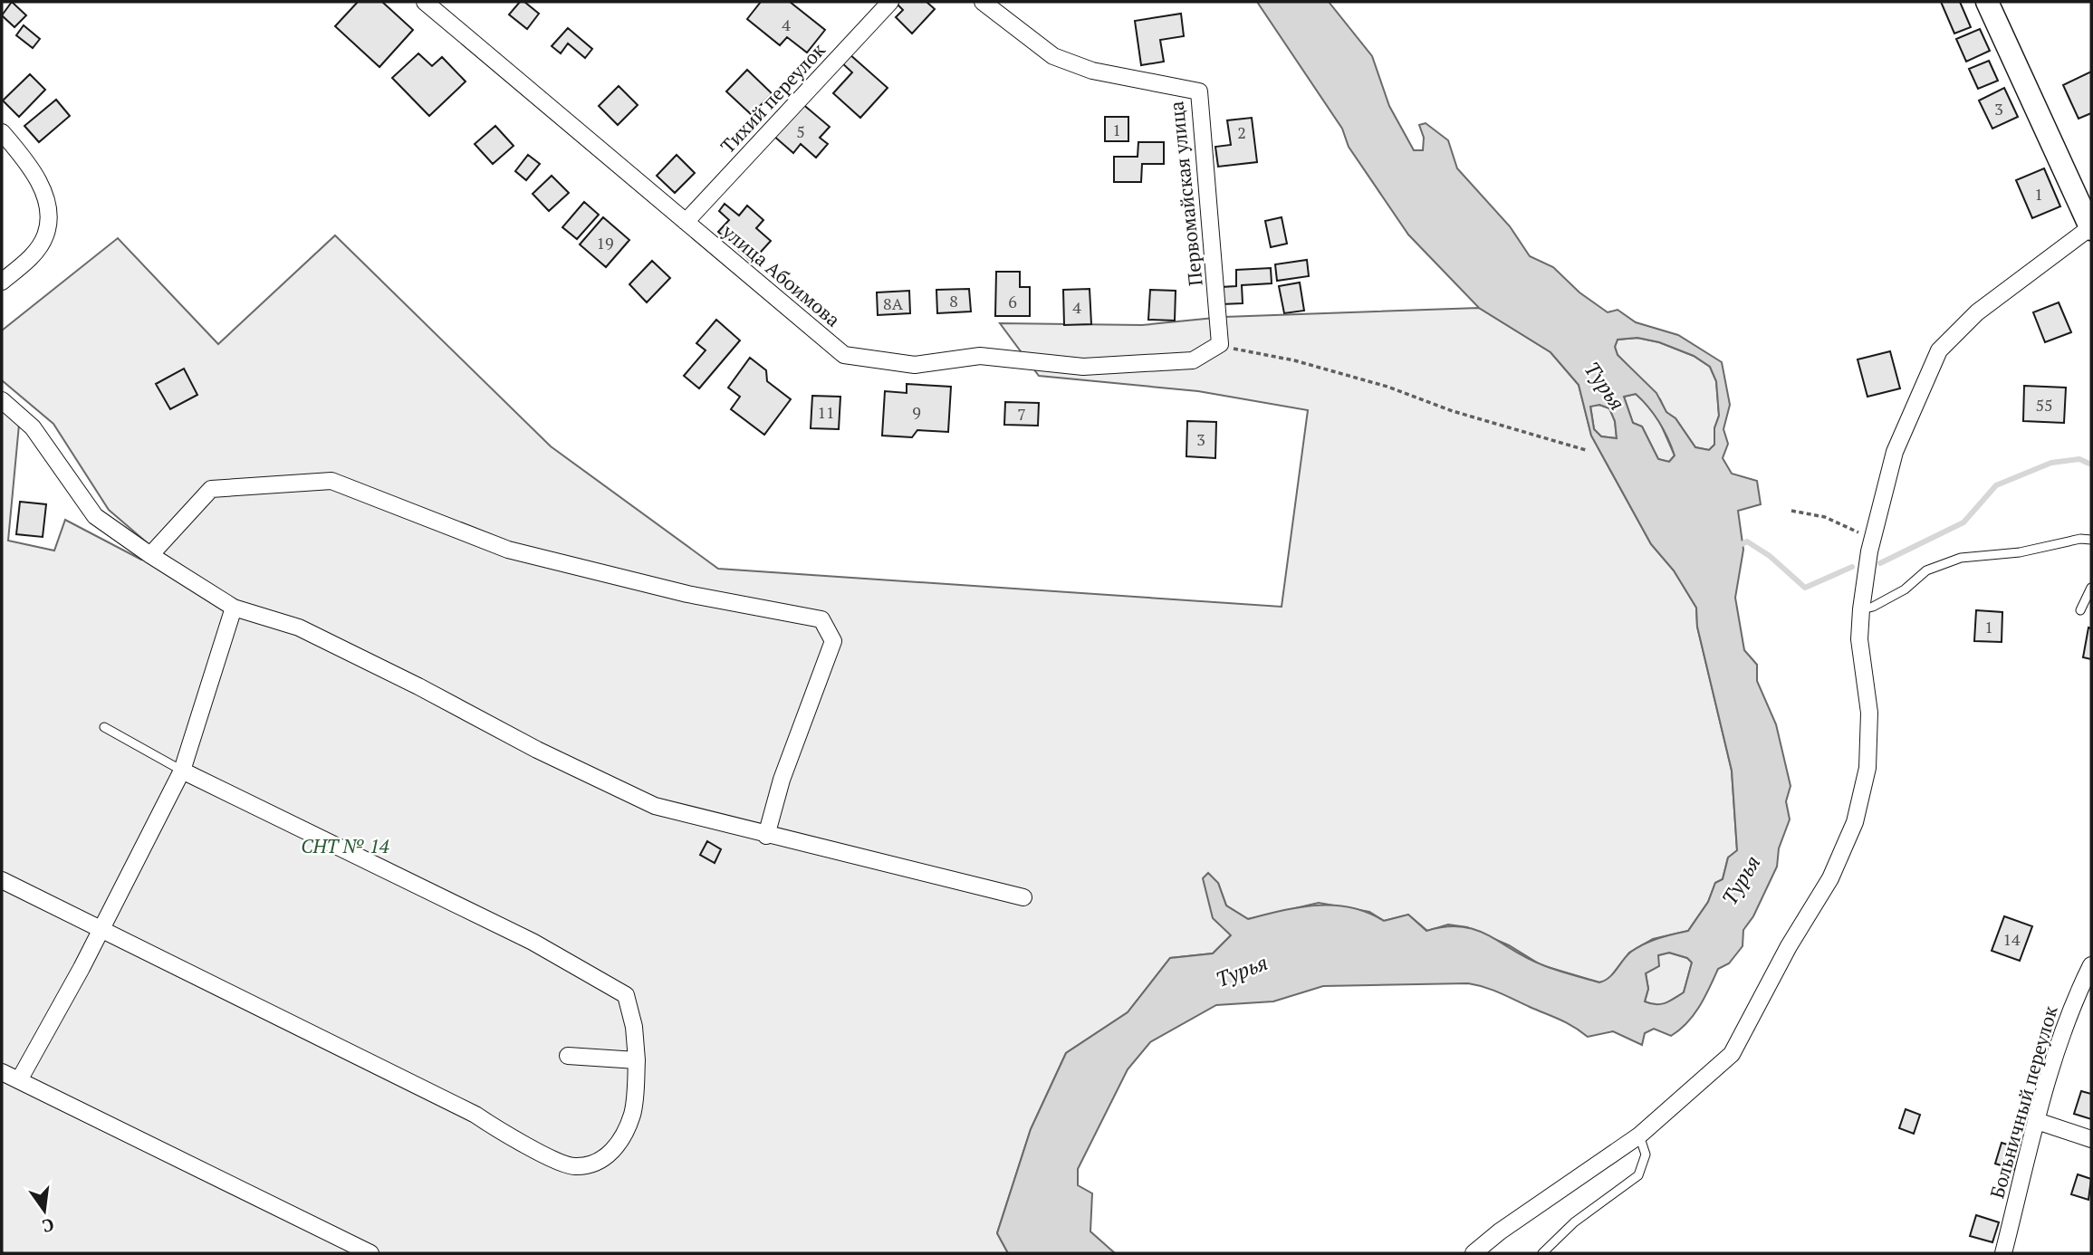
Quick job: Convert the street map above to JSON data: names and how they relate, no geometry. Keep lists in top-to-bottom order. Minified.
{"streets":{"street":["Тихий переулок","Первомайская улица","улица Абоимова","Больничный переулок"]},"crossings":[["Тихий переулок","улица Абоимова"],["Первомайская улица","улица Абоимова"]],"water":["Турья"],"parks":["СНТ № 14"],"house_numbers":["4","3","1","5","2","1","19","8","6","8А","4","55","11","9","7","3","1","14"],"north":"bottom"}
